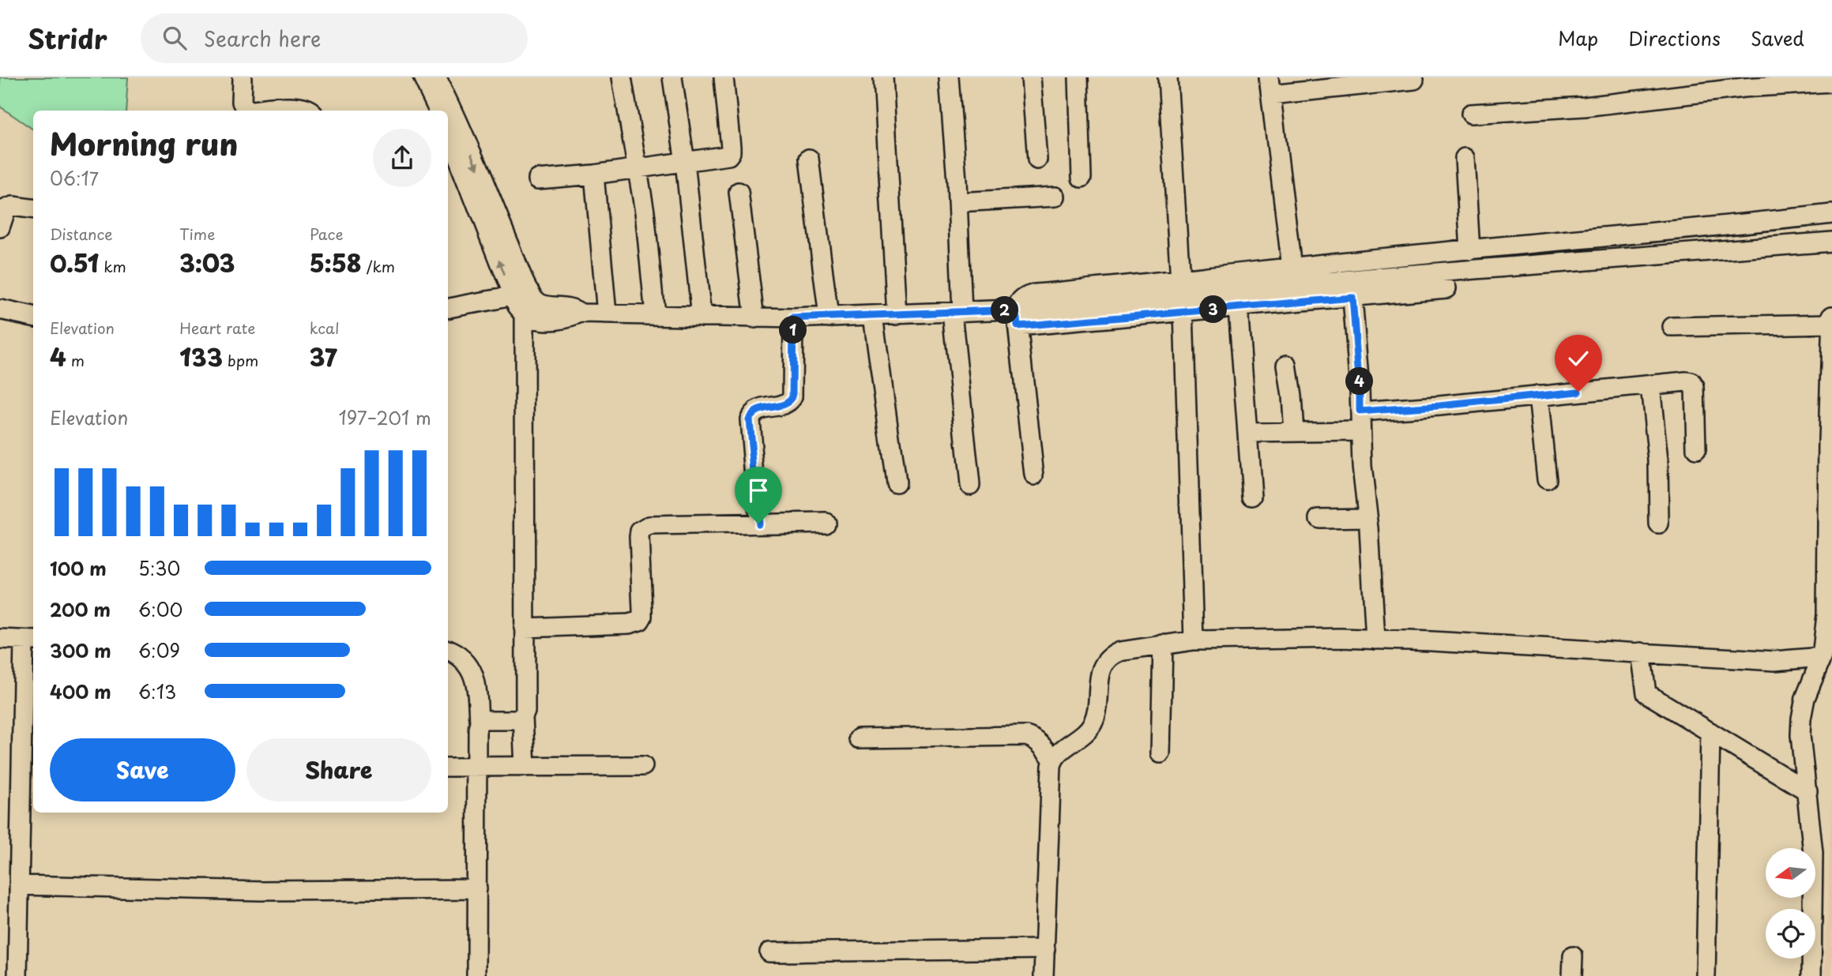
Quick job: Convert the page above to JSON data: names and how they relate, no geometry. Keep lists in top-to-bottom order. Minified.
{"north":"left","page":{"header":"Stridr","search":"Search here","nav":["Map","Directions","Saved"],"heading":["Morning run","06:17"],"stats":[["Distance","0.51 km"],["Time","3:03"],["Pace","5:58 /km"],["Elevation","4 m"],["Heart rate","133 bpm"],["kcal","37"]],"pins":["3","2","1","4"],"chart":["Elevation","197–201 m"],"list":[{"name":"100 m","note":"5:30"},{"name":"200 m","note":"6:00"},{"name":"300 m","note":"6:09"},{"name":"400 m","note":"6:13"}],"buttons":["Save","Share"]}}
